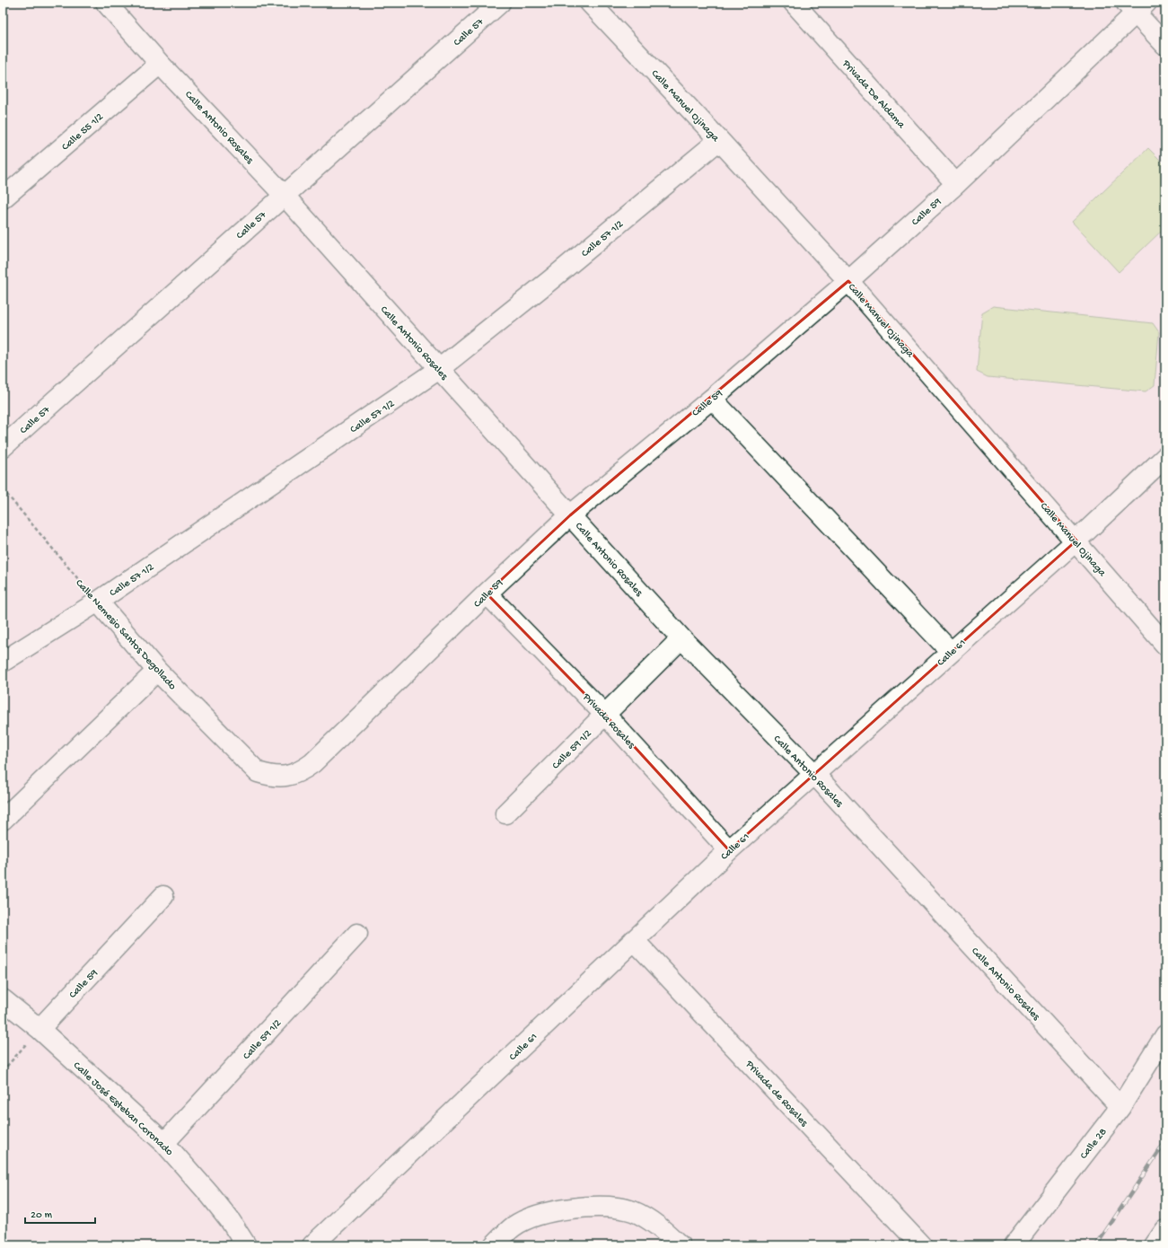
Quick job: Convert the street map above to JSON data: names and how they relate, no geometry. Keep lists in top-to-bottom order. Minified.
{"streets":{"street":["Calle 57","Privada De Aldama","Calle Manuel Ojinaga","Calle Antonio Rosales","Calle 55 1/2","Calle 59","Calle 57 1/2","Calle Nemesio Santos Degollado","Calle 61","Privada Rosales","Calle 59 1/2","Privada de Rosales","Calle José Esteban Coronado","Calle 28"]},"crossings":[["Calle 57","Calle Antonio Rosales"],["Privada De Aldama","Calle 59"],["Calle Manuel Ojinaga","Calle 59"],["Calle Manuel Ojinaga","Calle 57 1/2"],["Calle Manuel Ojinaga","Calle 61"],["Calle Antonio Rosales","Calle 55 1/2"],["Calle Antonio Rosales","Calle 59"],["Calle Antonio Rosales","Calle 57 1/2"],["Calle Antonio Rosales","Calle 61"],["Calle Antonio Rosales","Calle 59 1/2"],["Calle Antonio Rosales","Calle 28"],["Calle 59","Calle Nemesio Santos Degollado"],["Calle 59","Privada Rosales"],["Calle 59","Calle José Esteban Coronado"],["Calle 57 1/2","Calle Nemesio Santos Degollado"],["Calle 61","Privada Rosales"],["Calle 61","Privada de Rosales"],["Privada Rosales","Calle 59 1/2"],["Calle 59 1/2","Calle José Esteban Coronado"]],"scale_bar":"20 m"}
